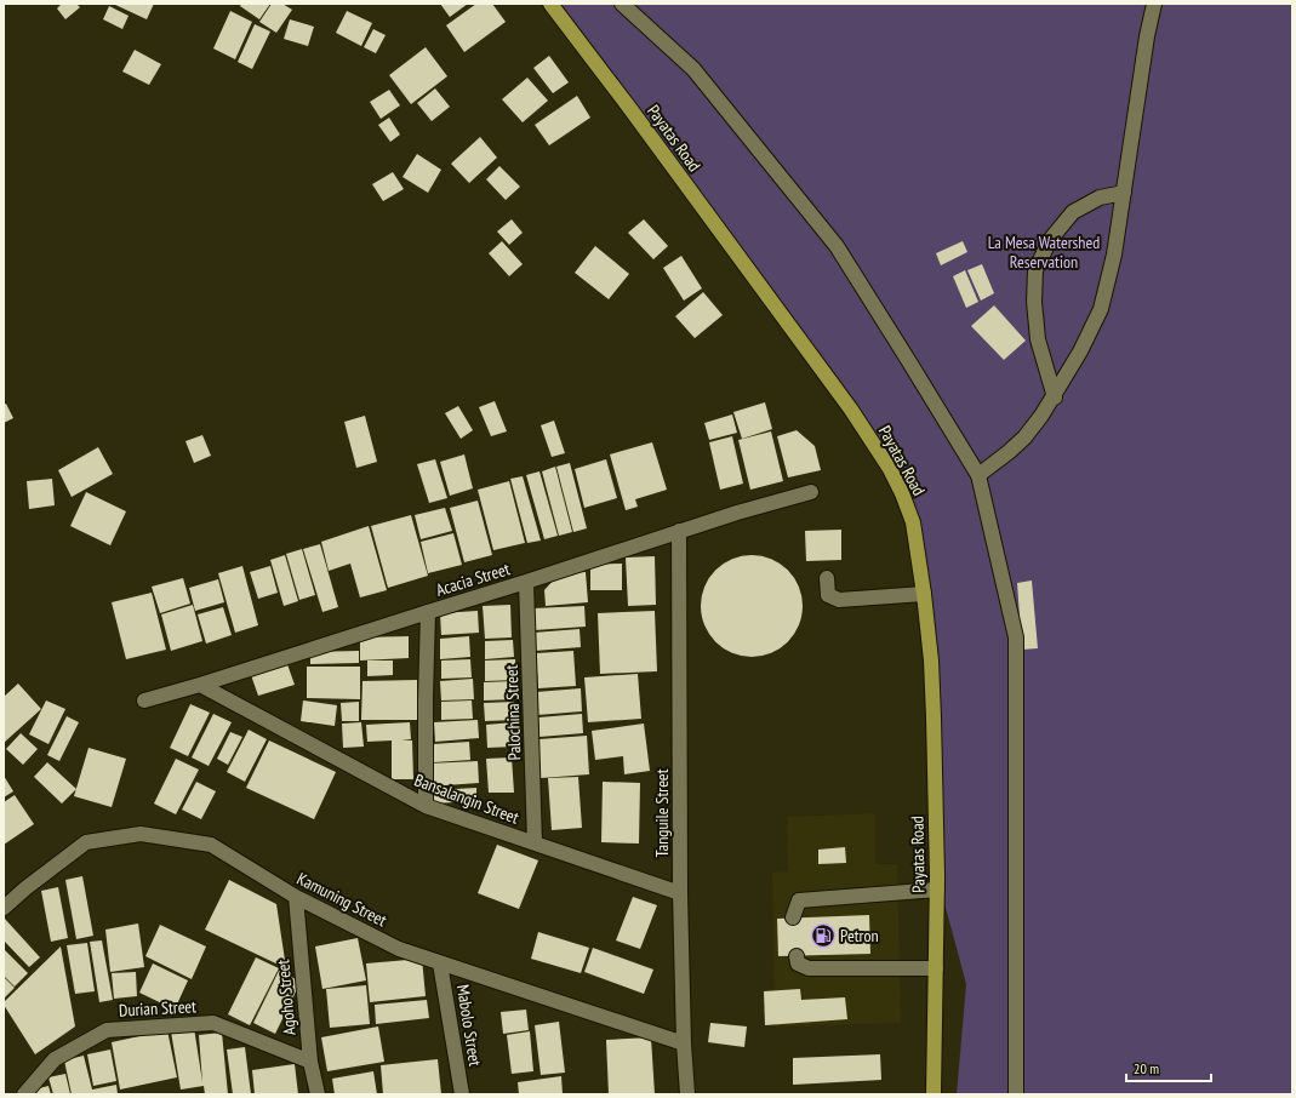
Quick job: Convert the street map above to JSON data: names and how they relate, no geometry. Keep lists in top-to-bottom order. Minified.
{"streets":{"main road":["Payatas Road"],"street":["Acacia Street","Palochina Street","Bansalangin Street","Tanguile Street","Kamuning Street","Agoho Street","Durian Street","Mabolo Street"]},"crossings":[["Acacia Street","Palochina Street"],["Acacia Street","Bansalangin Street"],["Acacia Street","Tanguile Street"],["Palochina Street","Bansalangin Street"],["Bansalangin Street","Tanguile Street"],["Tanguile Street","Kamuning Street"],["Kamuning Street","Agoho Street"],["Kamuning Street","Mabolo Street"],["Agoho Street","Durian Street"]],"parks":["La Mesa Watershed Reservation"],"places":{"fuel station":["Petron"]},"scale_bar":"20 m"}
